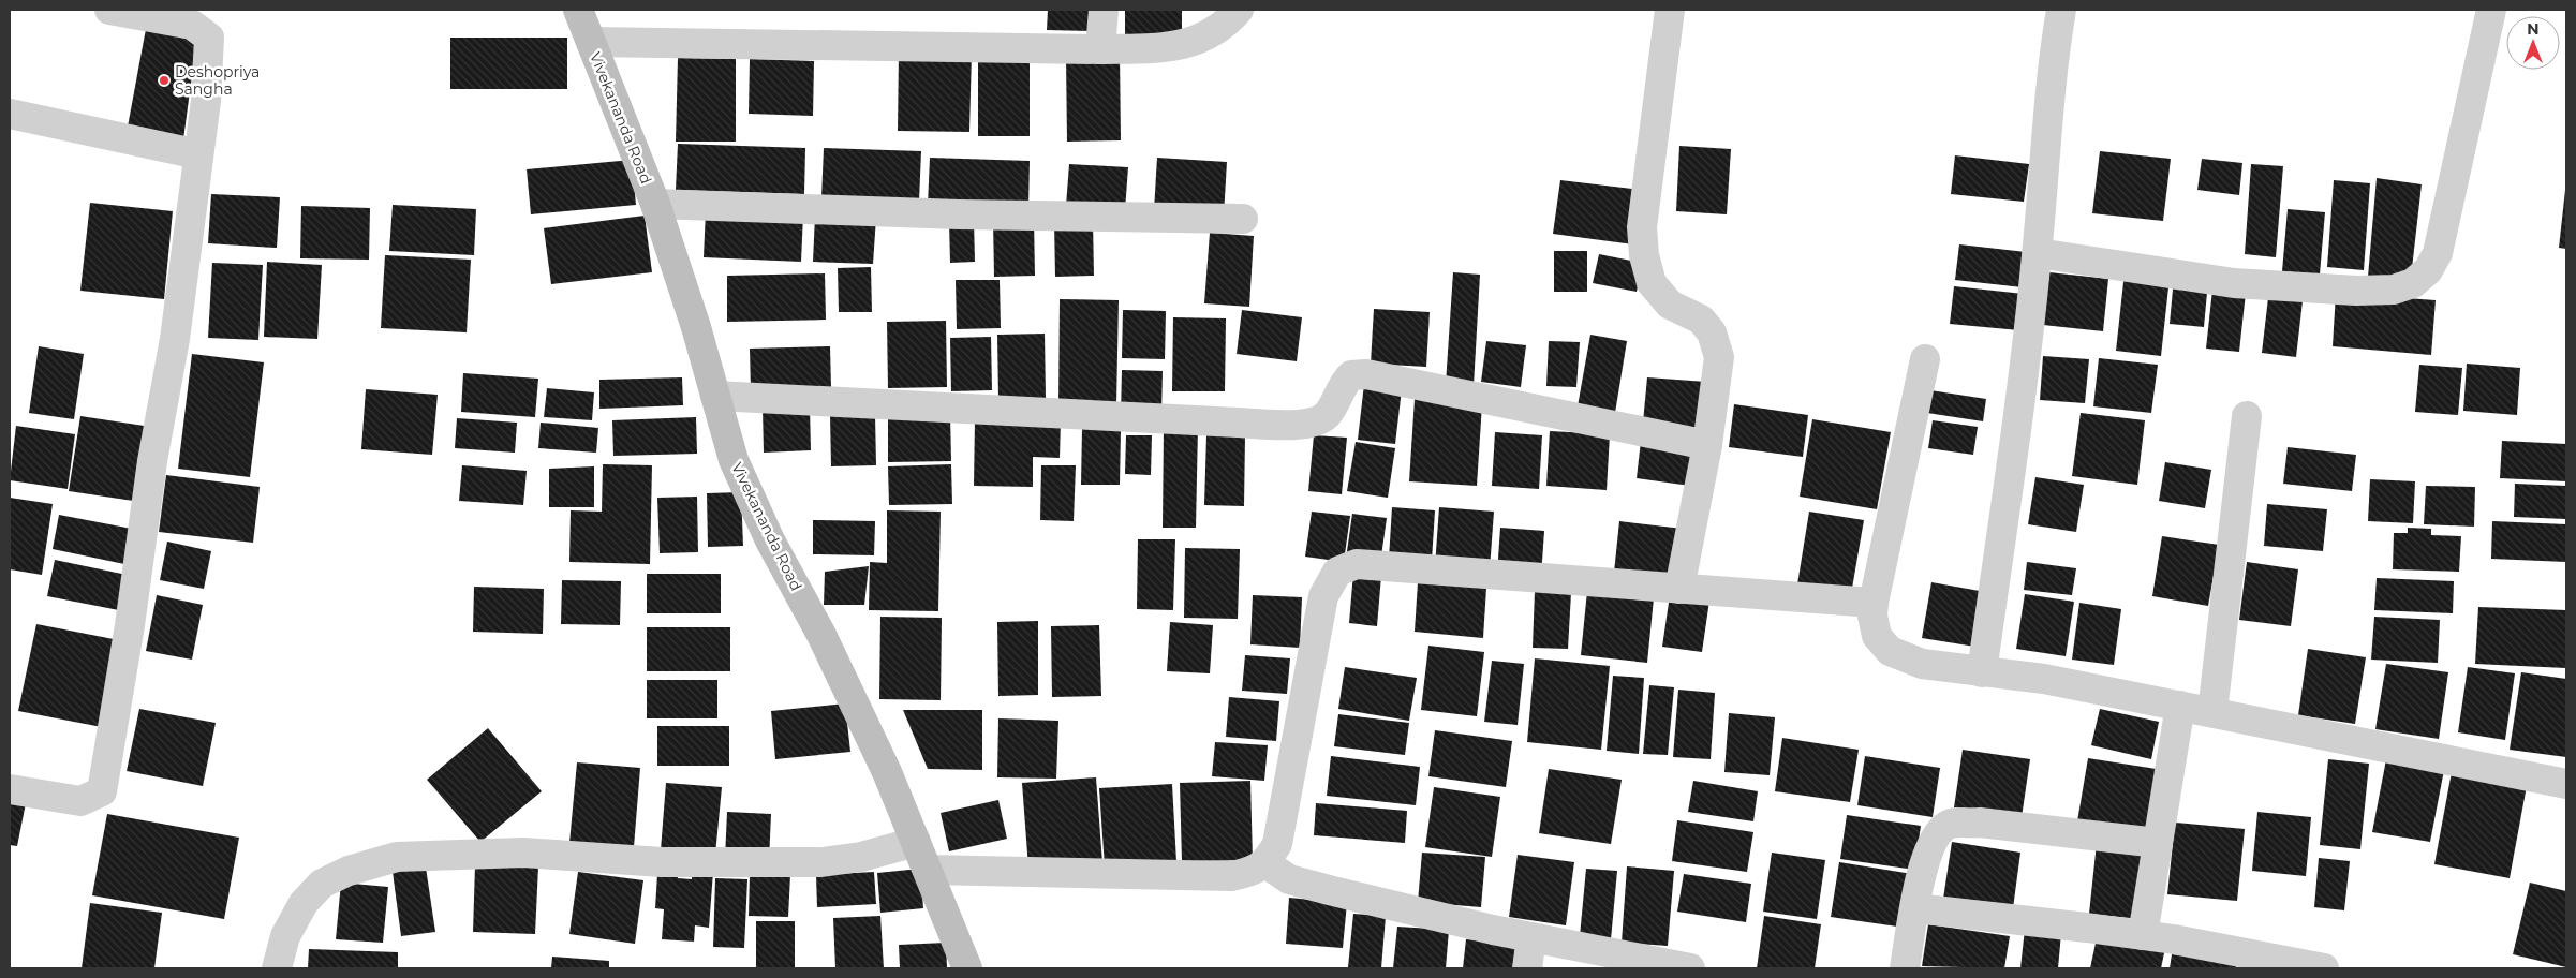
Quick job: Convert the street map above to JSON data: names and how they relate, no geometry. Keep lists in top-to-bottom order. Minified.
{"streets":{"street":["Vivekananda Road"]},"places":["Deshopriya Sangha"],"north":"top"}
